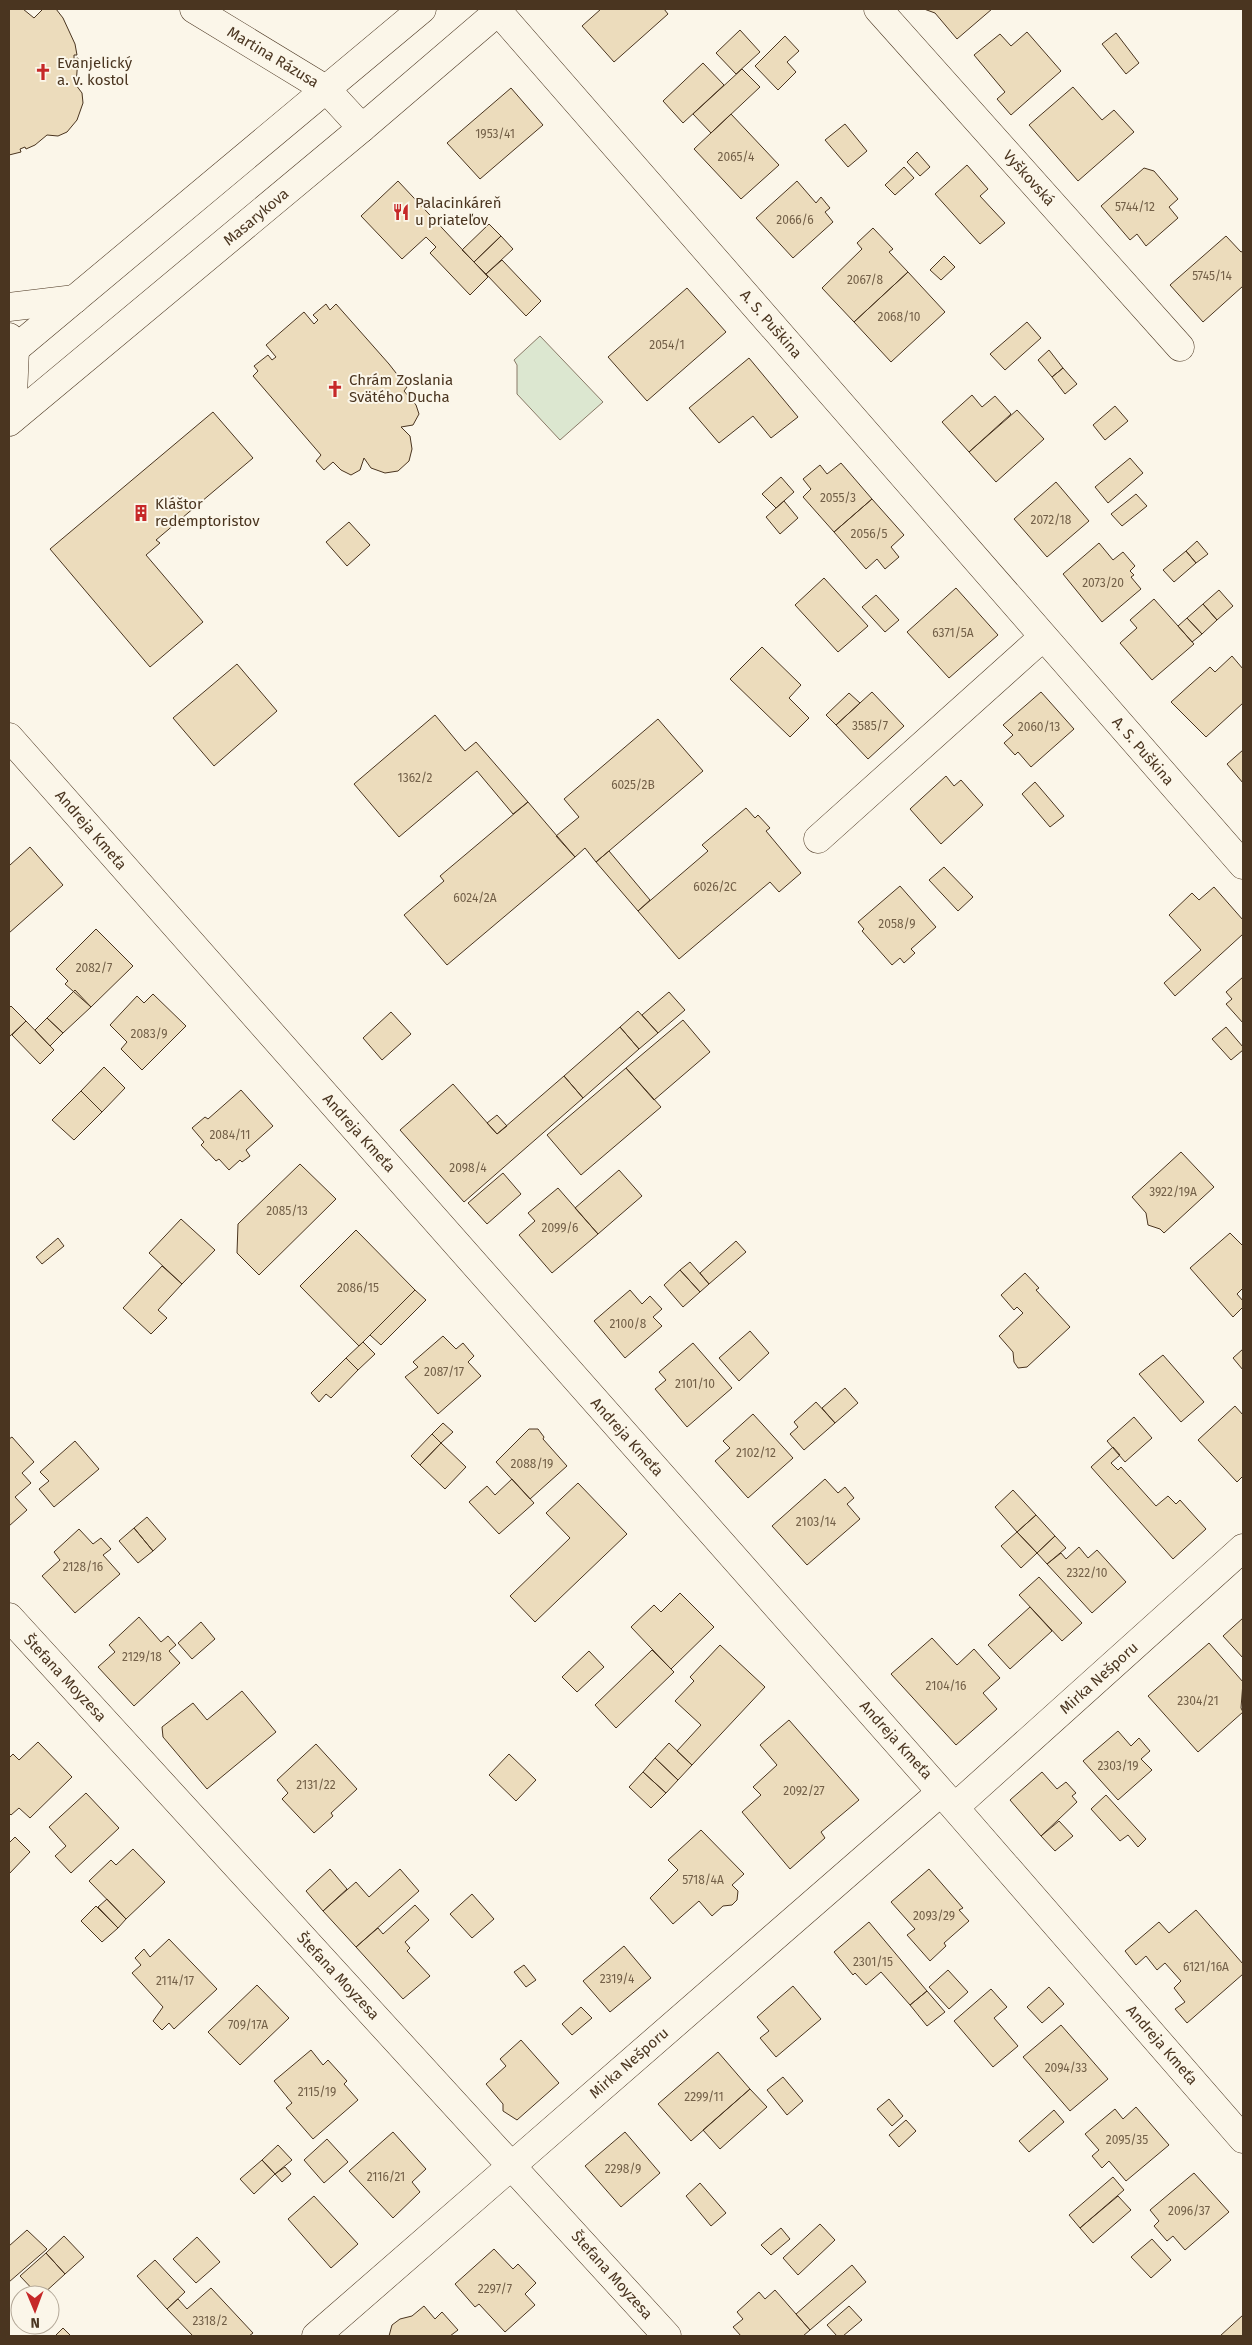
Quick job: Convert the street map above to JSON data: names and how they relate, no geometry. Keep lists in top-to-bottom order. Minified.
{"streets":{"street":["Martina Rázusa","Vyškovská","Masarykova","A. S. Puškina","Andreja Kmeťa","Štefana Moyzesa","Mirka Nešporu"]},"crossings":[["Martina Rázusa","Masarykova"],["Masarykova","A. S. Puškina"],["Andreja Kmeťa","Mirka Nešporu"],["Štefana Moyzesa","Mirka Nešporu"]],"places":{"church":["Evanjelický a. v. kostol","Chrám Zoslania Svätého Ducha"],"restaurant":["Palacinkáreň u priateľov"],"building":["Kláštor redemptoristov"]},"house_numbers":["1953/41","2065/4","5744/12","2066/6","5745/14","2067/8","2068/10","2054/1","2055/3","2072/18","2056/5","2073/20","6371/5A","3585/7","2060/13","1362/2","6025/2B","6026/2C","6024/2A","2058/9","2082/7","2083/9","2084/11","2098/4","3922/19A","2085/13","2099/6","2086/15","2100/8","2087/17","2101/10","2102/12","2088/19","2103/14","2128/16","2322/10","2129/18","2104/16","2304/21","2303/19","2131/22","2092/27","5718/4A","2093/29","2301/15","6121/16A","2319/4","2114/17","709/17A","2094/33","2115/19","2299/11","2095/35","2298/9","2116/21","2096/37","2297/7","2318/2"],"north":"bottom"}
